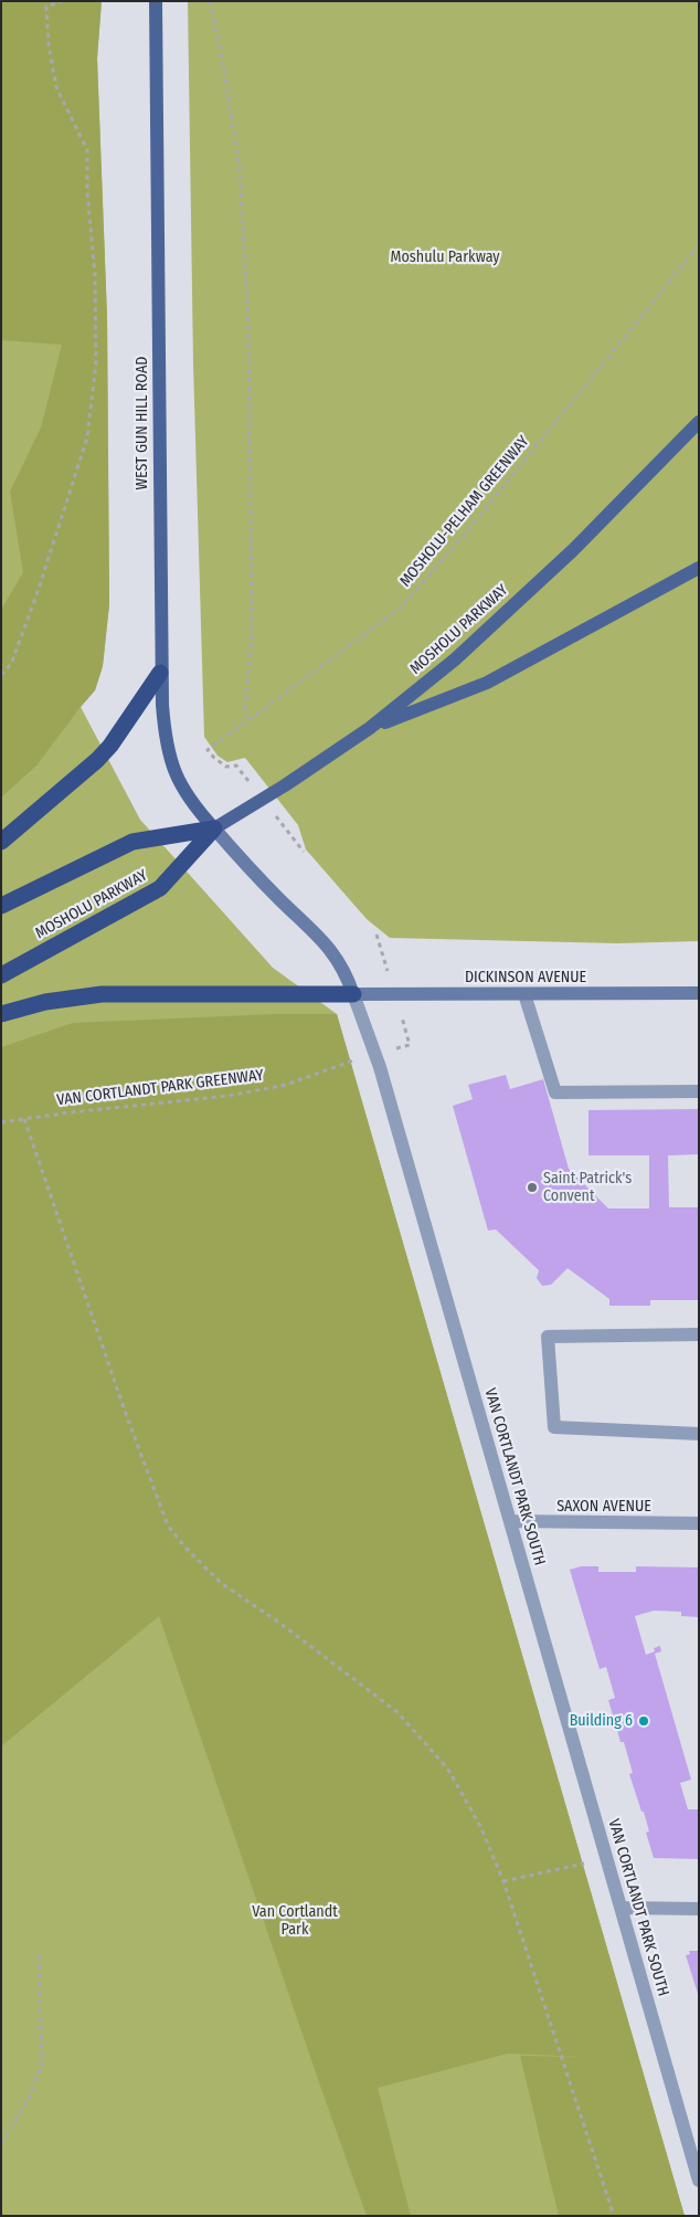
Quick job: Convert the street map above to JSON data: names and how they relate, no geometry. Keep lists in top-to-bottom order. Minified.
{"streets":{"highway":["MOSHOLU PARKWAY"],"main road":["WEST GUN HILL ROAD","DICKINSON AVENUE","VAN CORTLANDT PARK SOUTH"],"street":["SAXON AVENUE"],"path":["MOSHOLU-PELHAM GREENWAY","VAN CORTLANDT PARK GREENWAY"]},"crossings":[["WEST GUN HILL ROAD","MOSHOLU PARKWAY"],["WEST GUN HILL ROAD","VAN CORTLANDT PARK SOUTH"],["MOSHOLU PARKWAY","VAN CORTLANDT PARK SOUTH"],["DICKINSON AVENUE","VAN CORTLANDT PARK SOUTH"],["VAN CORTLANDT PARK SOUTH","SAXON AVENUE"]],"parks":["Moshulu Parkway","Van Cortlandt Park"],"places":["Saint Patrick's Convent","Building 6"]}
